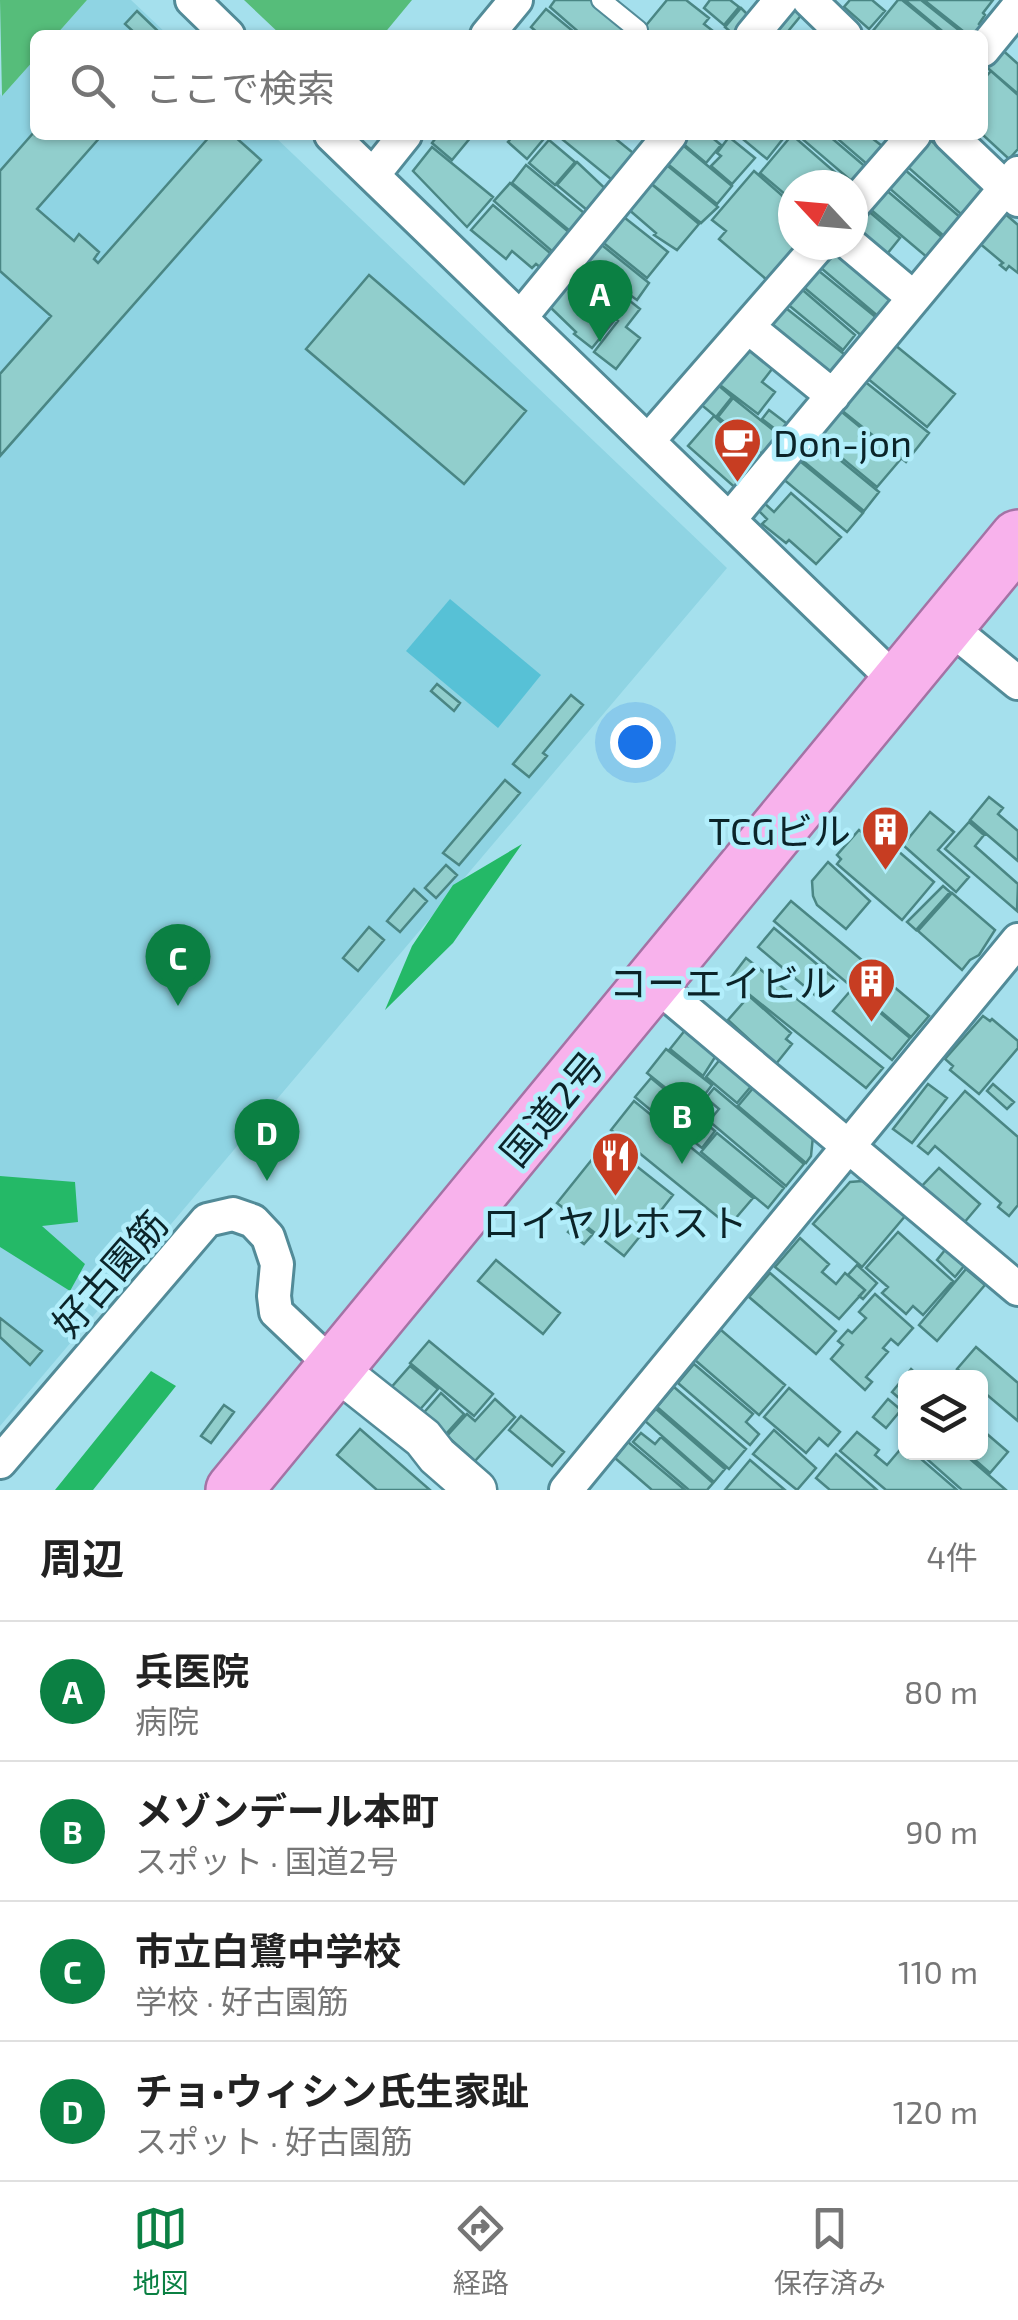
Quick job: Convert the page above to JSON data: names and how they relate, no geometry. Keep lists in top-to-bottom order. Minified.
{"streets":{"highway":["国道2号"],"street":["好古園筋"]},"crossings":[["国道2号","好古園筋"]],"places":{"cafe":["Don-jon"],"building":["TCGビル","コーエイビル"],"restaurant":["ロイヤルホスト"]},"north":"top left","page":{"search":"ここで検索","pins":["A","C","B","D"],"heading":["周辺","4件"],"list":[{"mark":"A","name":"兵医院","note":"病院","value":"80 m"},{"mark":"B","name":"メゾンデール本町","note":"スポット · 国道2号","value":"90 m"},{"mark":"C","name":"市立白鷺中学校","note":"学校 · 好古園筋","value":"110 m"},{"mark":"D","name":"チョ•ウィシン氏生家趾","note":"スポット · 好古園筋","value":"120 m"}],"nav":["地図","経路","保存済み"]}}
